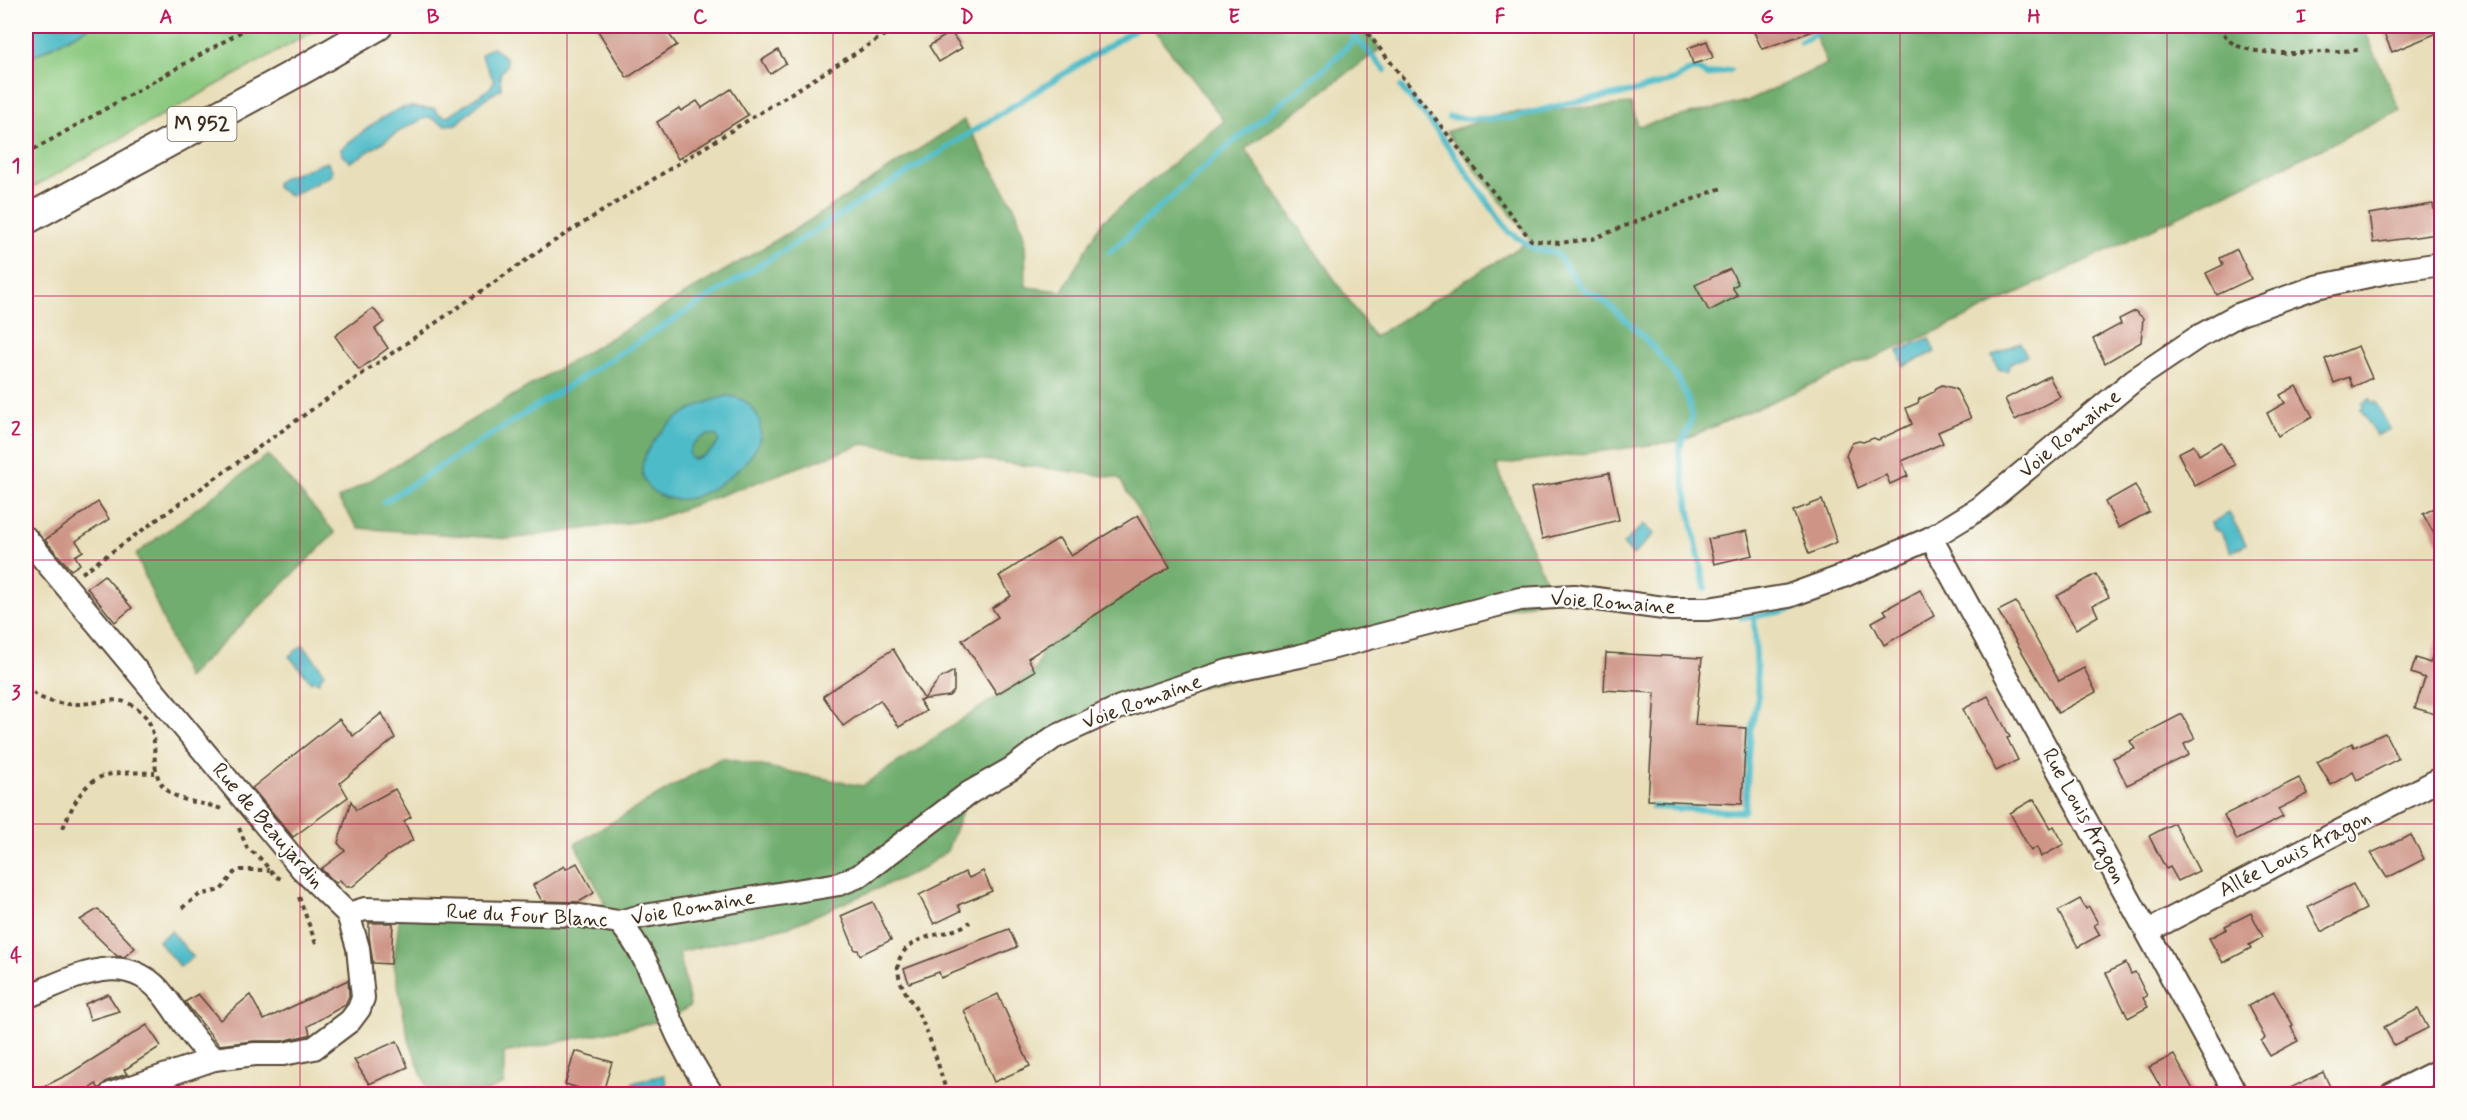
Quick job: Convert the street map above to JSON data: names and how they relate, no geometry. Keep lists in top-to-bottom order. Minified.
{"streets":{"main road":["M 952"],"street":["Voie Romaine","Rue Louis Aragon","Rue de Beaujardin","Allée Louis Aragon","Rue du Four Blanc"]},"crossings":[["Voie Romaine","Rue Louis Aragon"],["Voie Romaine","Rue du Four Blanc"],["Rue Louis Aragon","Allée Louis Aragon"],["Rue de Beaujardin","Rue du Four Blanc"]],"grid":{"columns":["A","B","C","D","E","F","G","H","I"],"rows":["1","2","3","4"]}}
